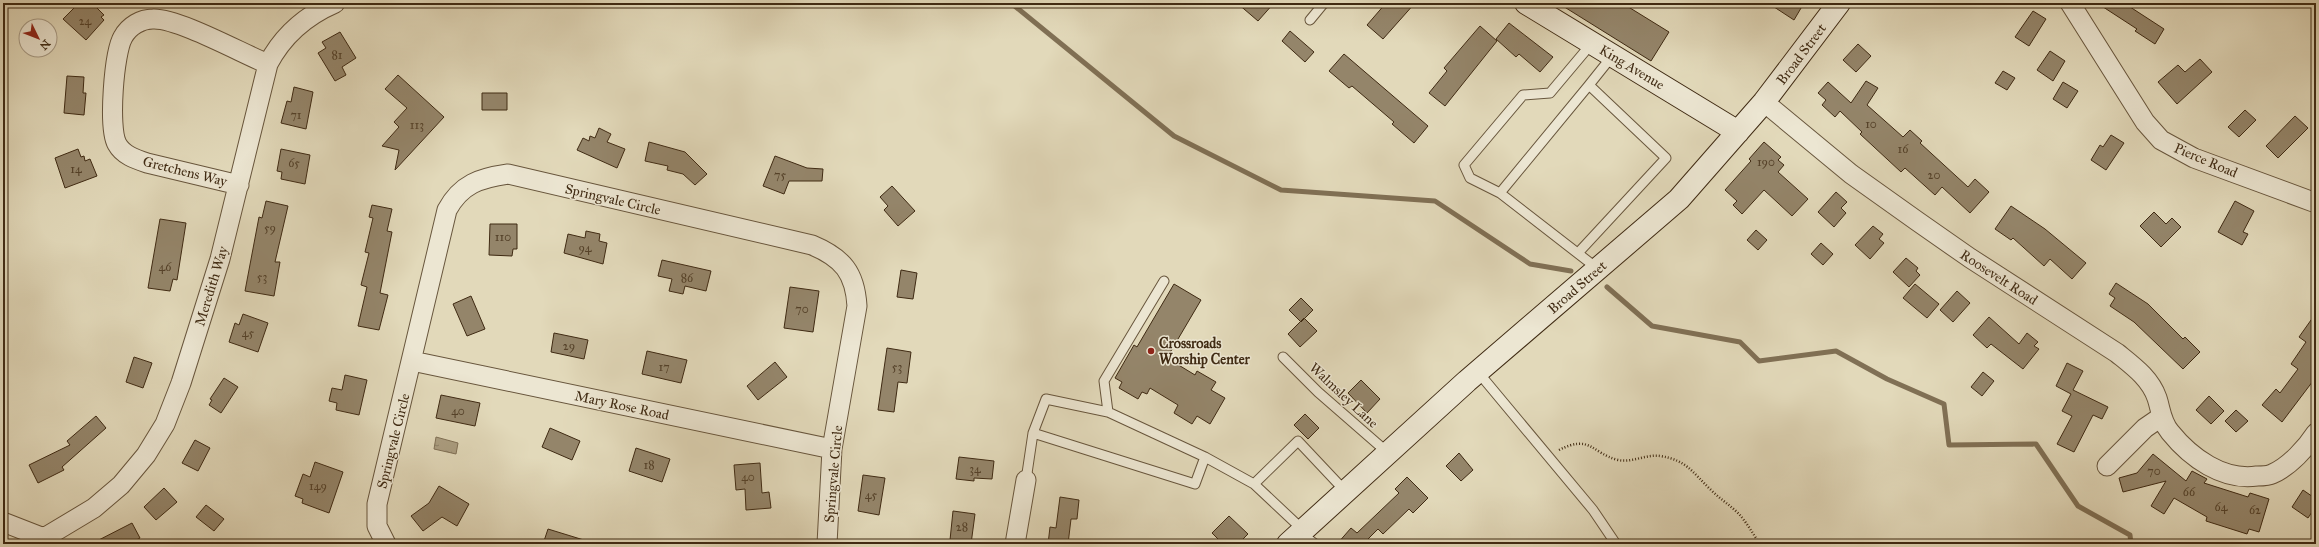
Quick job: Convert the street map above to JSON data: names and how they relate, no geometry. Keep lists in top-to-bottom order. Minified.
{"streets":{"main road":["Broad Street","King Avenue"],"street":["Pierce Road","Gretchens Way","Springvale Circle","Roosevelt Road","Meredith Way","Mary Rose Road"],"lane":["Walmsley Lane"]},"crossings":[["Broad Street","King Avenue"],["Broad Street","Roosevelt Road"],["Broad Street","Walmsley Lane"],["Gretchens Way","Meredith Way"],["Springvale Circle","Mary Rose Road"]],"places":["Crossroads Worship Center"],"house_numbers":["24","81","71","10","113","16","190","65","14","75","20","59","110","94","46","53","86","70","45","29","17","53","40","18","34","70","40","149","66","45","64","62","28"],"north":"bottom right"}
